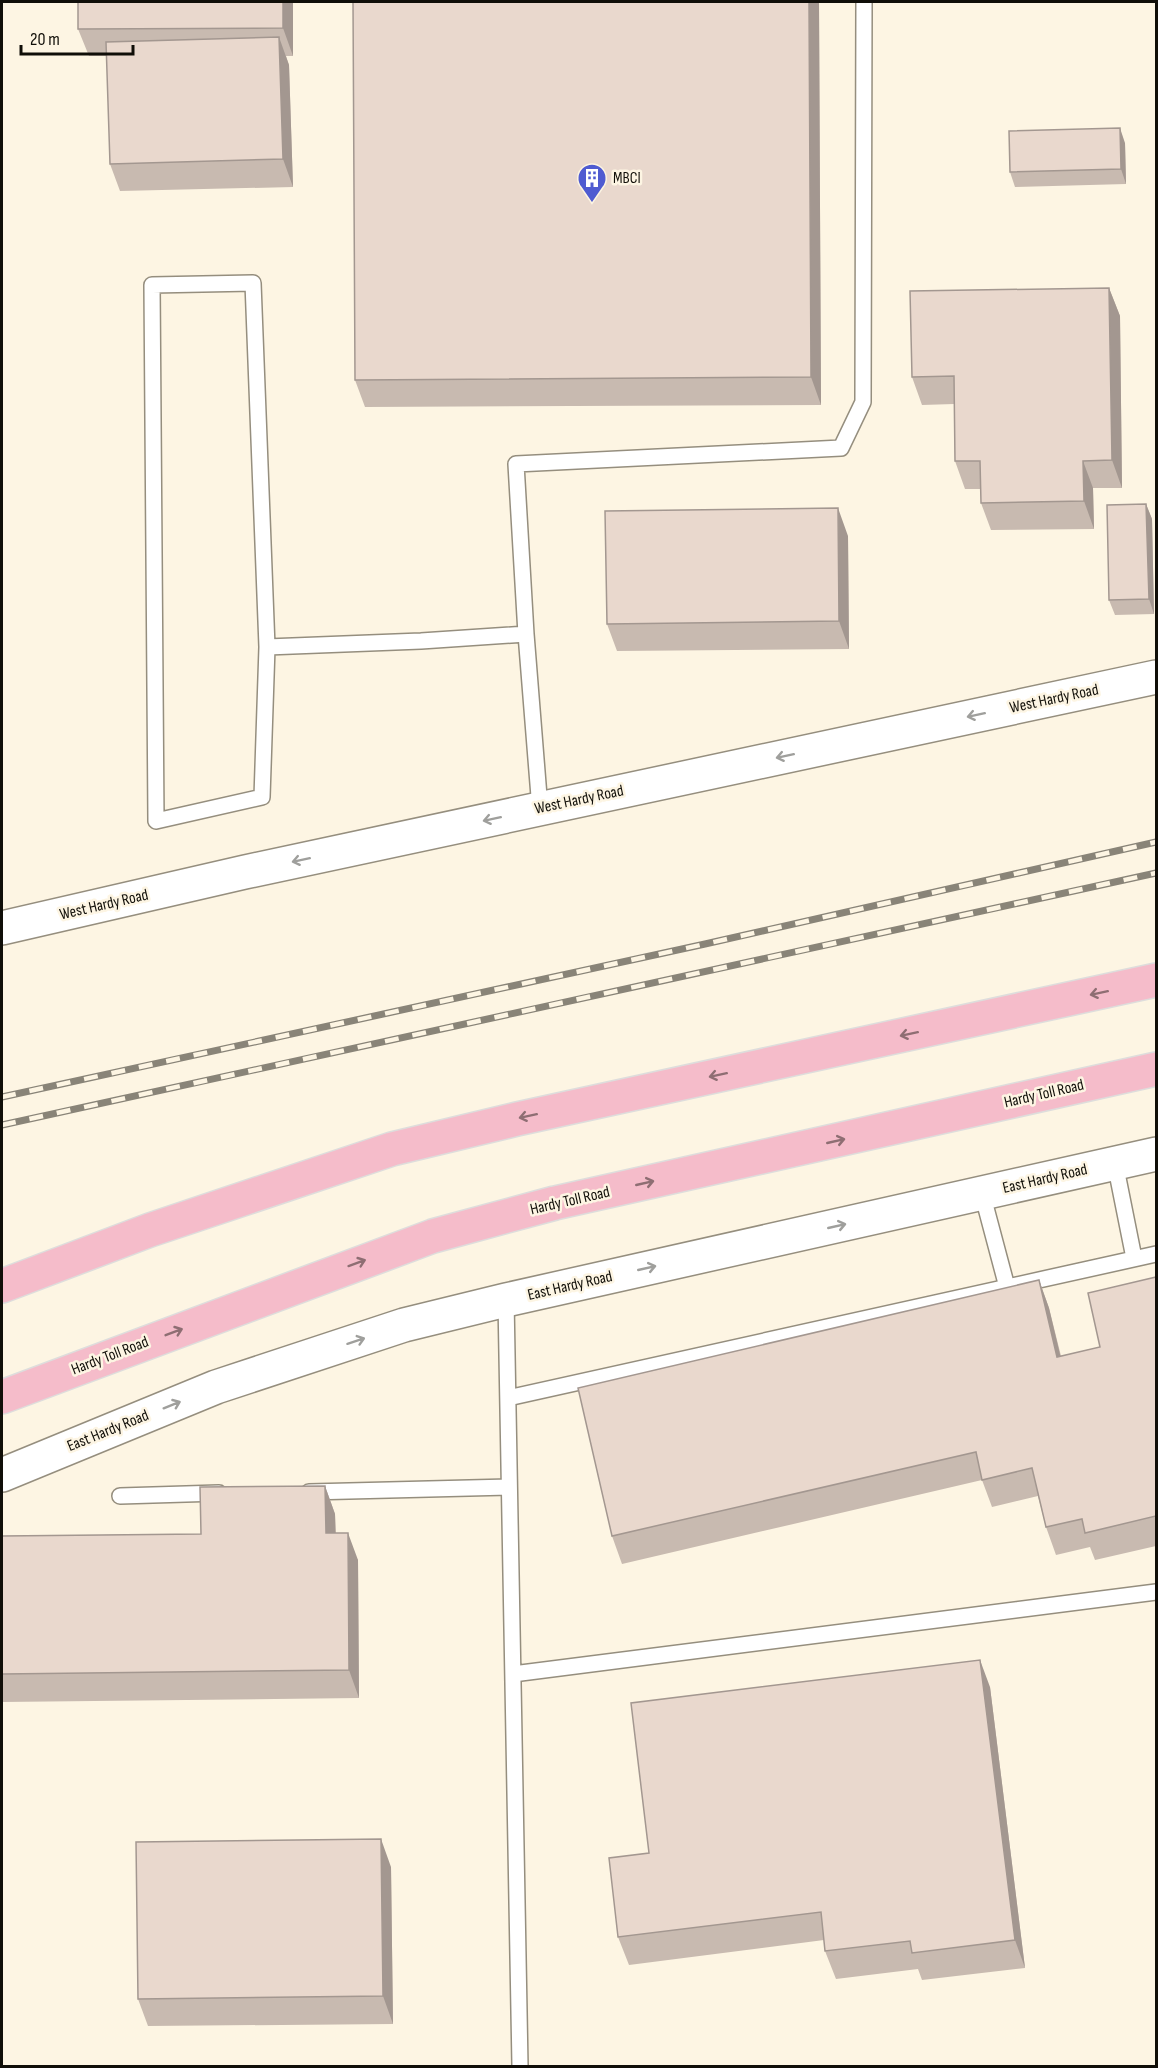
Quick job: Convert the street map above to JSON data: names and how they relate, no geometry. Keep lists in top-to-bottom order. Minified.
{"streets":{"highway":["Hardy Toll Road"],"main road":["West Hardy Road","East Hardy Road"]},"one_way":["West Hardy Road","East Hardy Road"],"places":{"building":["MBCI"]},"scale_bar":"20 m"}
